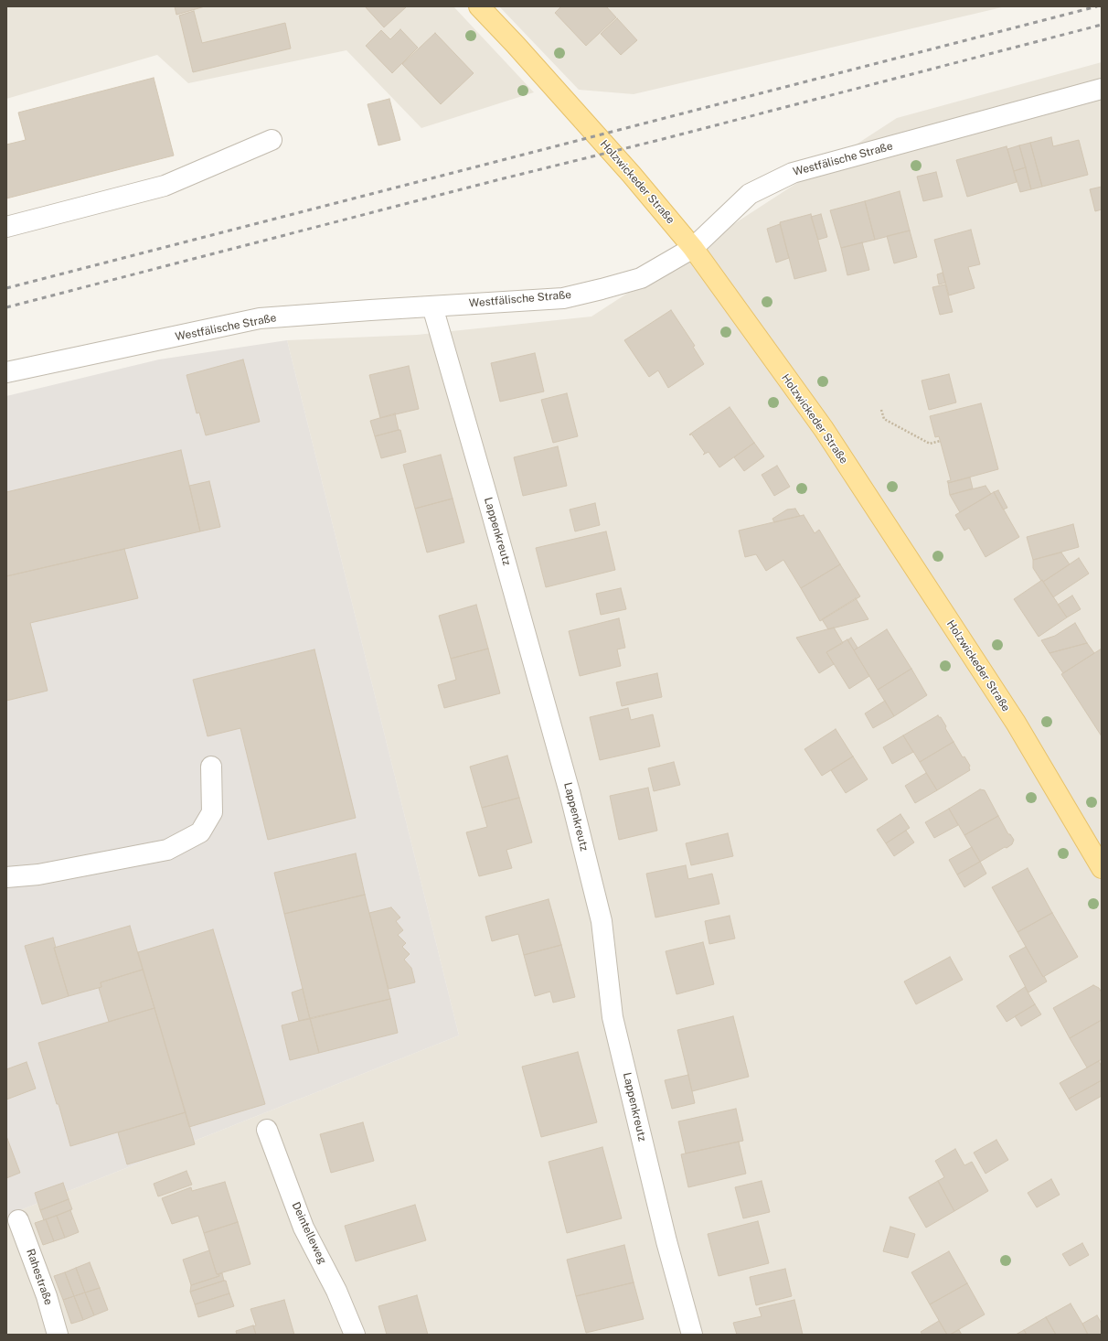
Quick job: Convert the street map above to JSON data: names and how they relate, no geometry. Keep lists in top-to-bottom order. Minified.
{"streets":{"main road":["Holzwickeder Straße"],"street":["Westfälische Straße","Lappenkreutz","Deintelleweg","Rahestraße"]},"crossings":[["Westfälische Straße","Holzwickeder Straße"],["Westfälische Straße","Lappenkreutz"]]}
